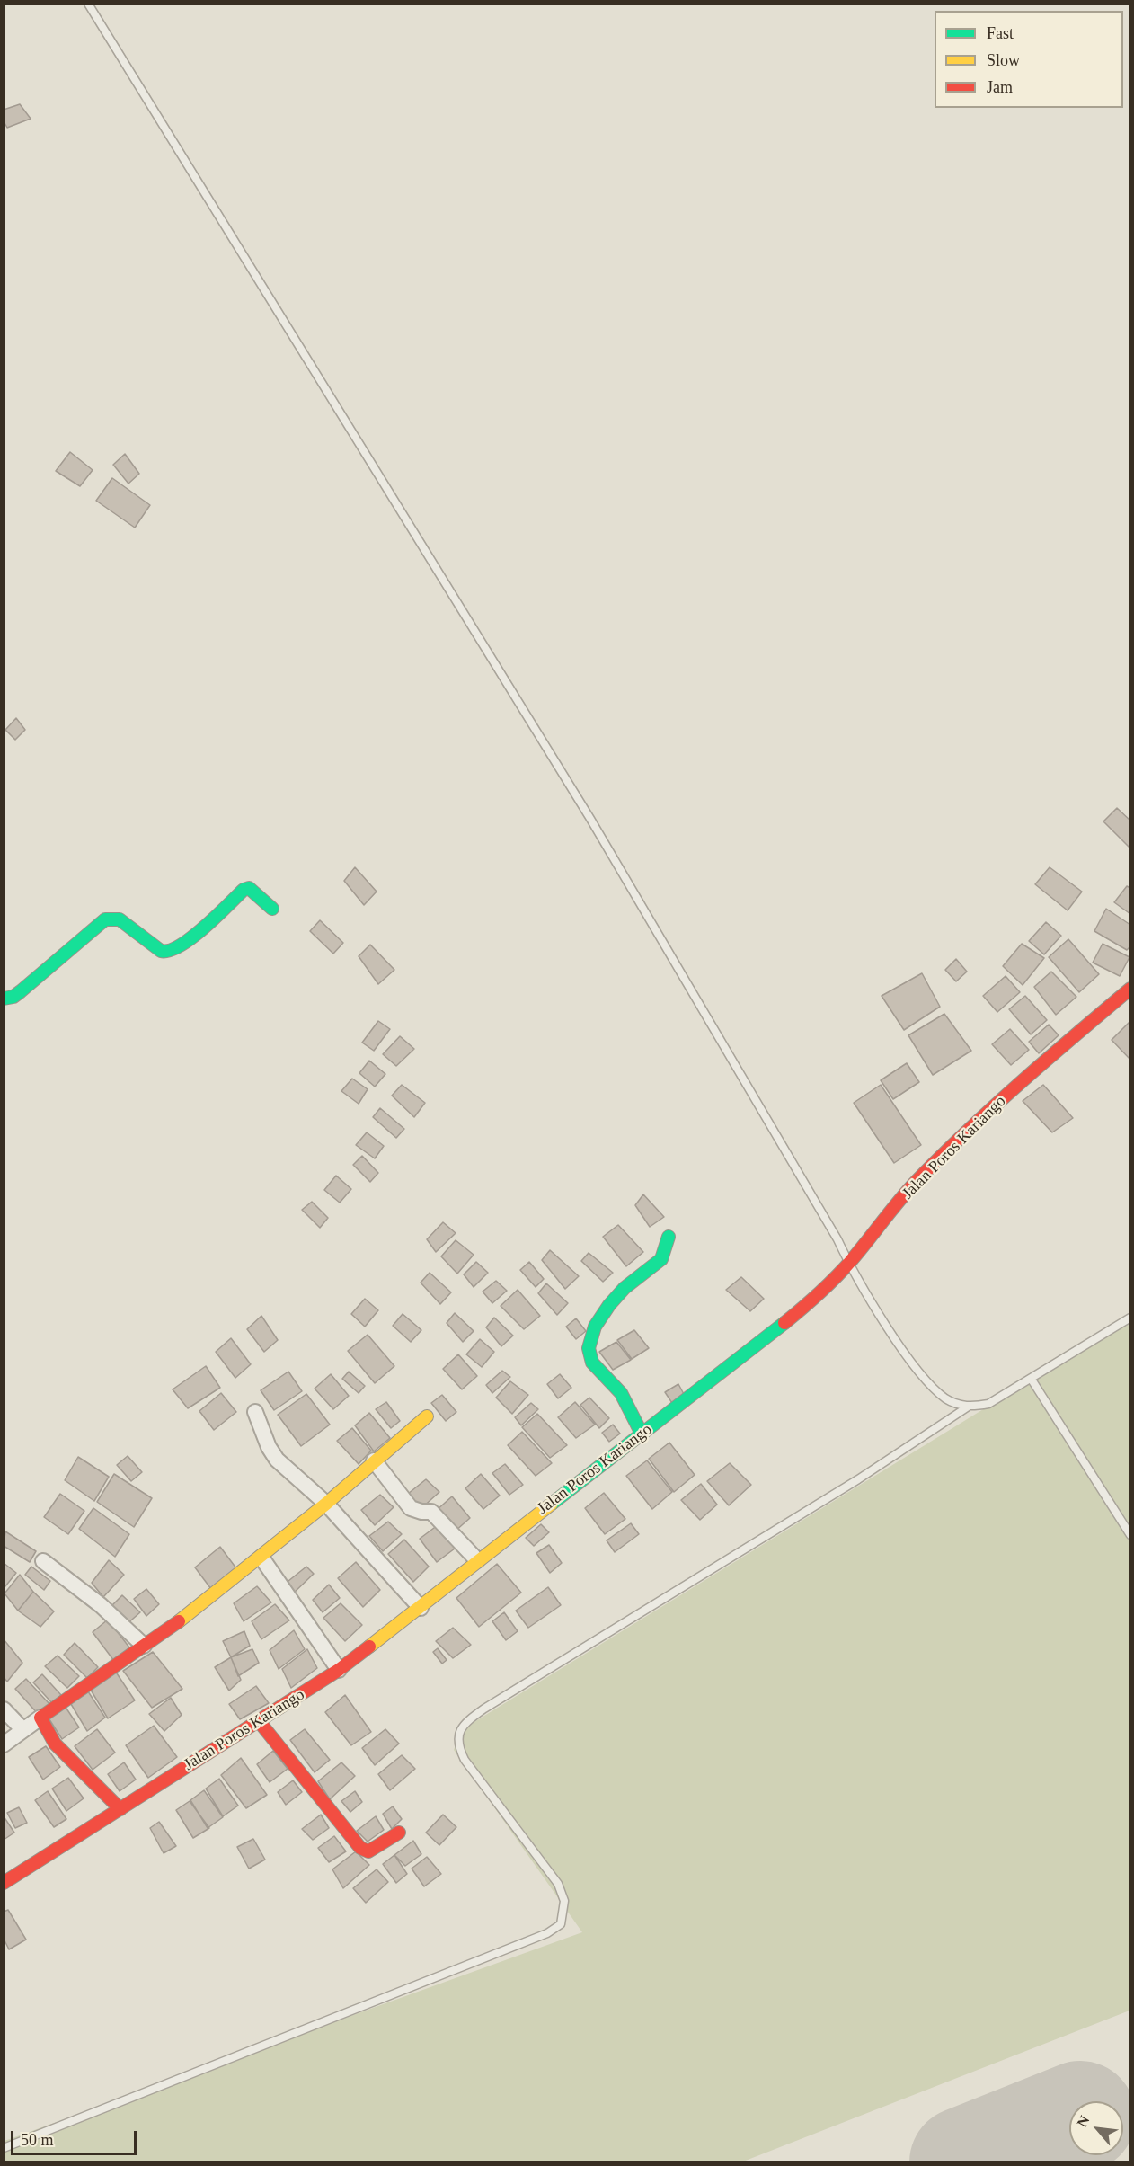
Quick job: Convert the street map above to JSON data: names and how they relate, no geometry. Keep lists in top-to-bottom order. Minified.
{"streets":{"main road":["Jalan Poros Kariango"]},"legend":["Fast","Slow","Jam"],"scale_bar":"50 m","north":"top left"}
